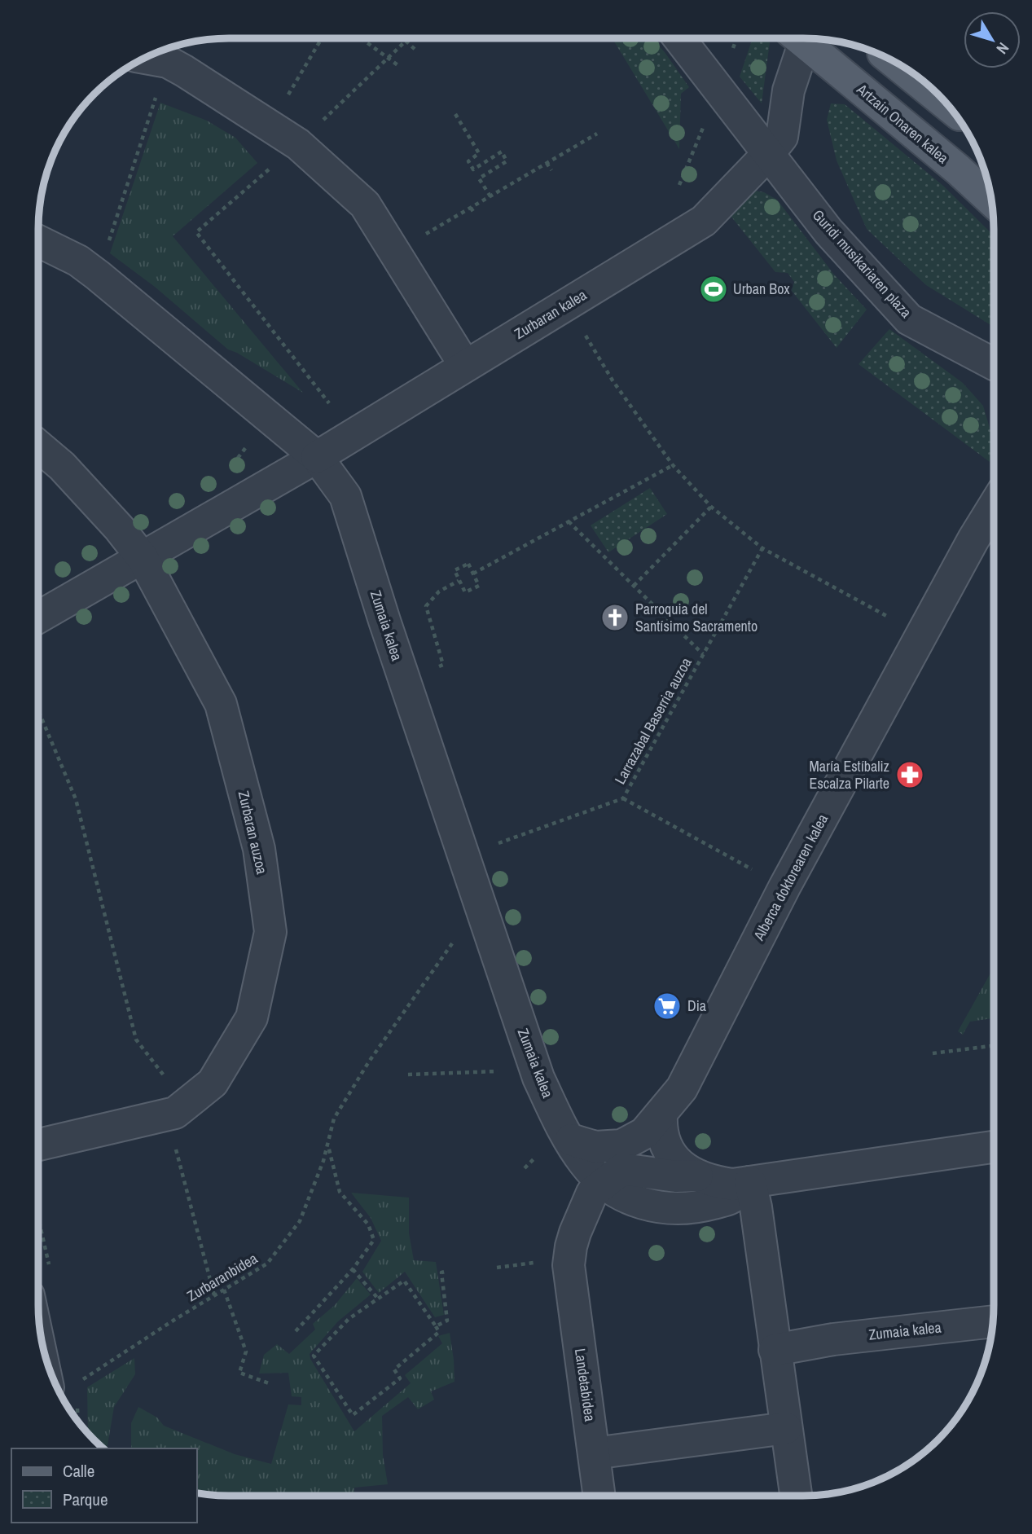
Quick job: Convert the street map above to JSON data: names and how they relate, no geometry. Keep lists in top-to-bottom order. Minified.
{"streets":{"main road":["Artzain Onaren kalea"],"street":["Guridi musikariaren plaza","Zurbaran kalea","Zumaia kalea","Zurbaran auzoa","Alberca doktorearen kalea","Landetabidea"],"path":["Larrazabal Baserria auzoa","Zurbaranbidea"]},"crossings":[["Guridi musikariaren plaza","Zurbaran kalea"],["Zurbaran kalea","Zumaia kalea"],["Zumaia kalea","Alberca doktorearen kalea"],["Zumaia kalea","Landetabidea"]],"places":{"sports":["Urban Box"],"church":["Parroquia del Santísimo Sacramento"],"pharmacy":["María Estíbaliz Escalza Pilarte"],"supermarket":["Dia"]},"legend":["Calle","Parque"],"north":"bottom right"}
